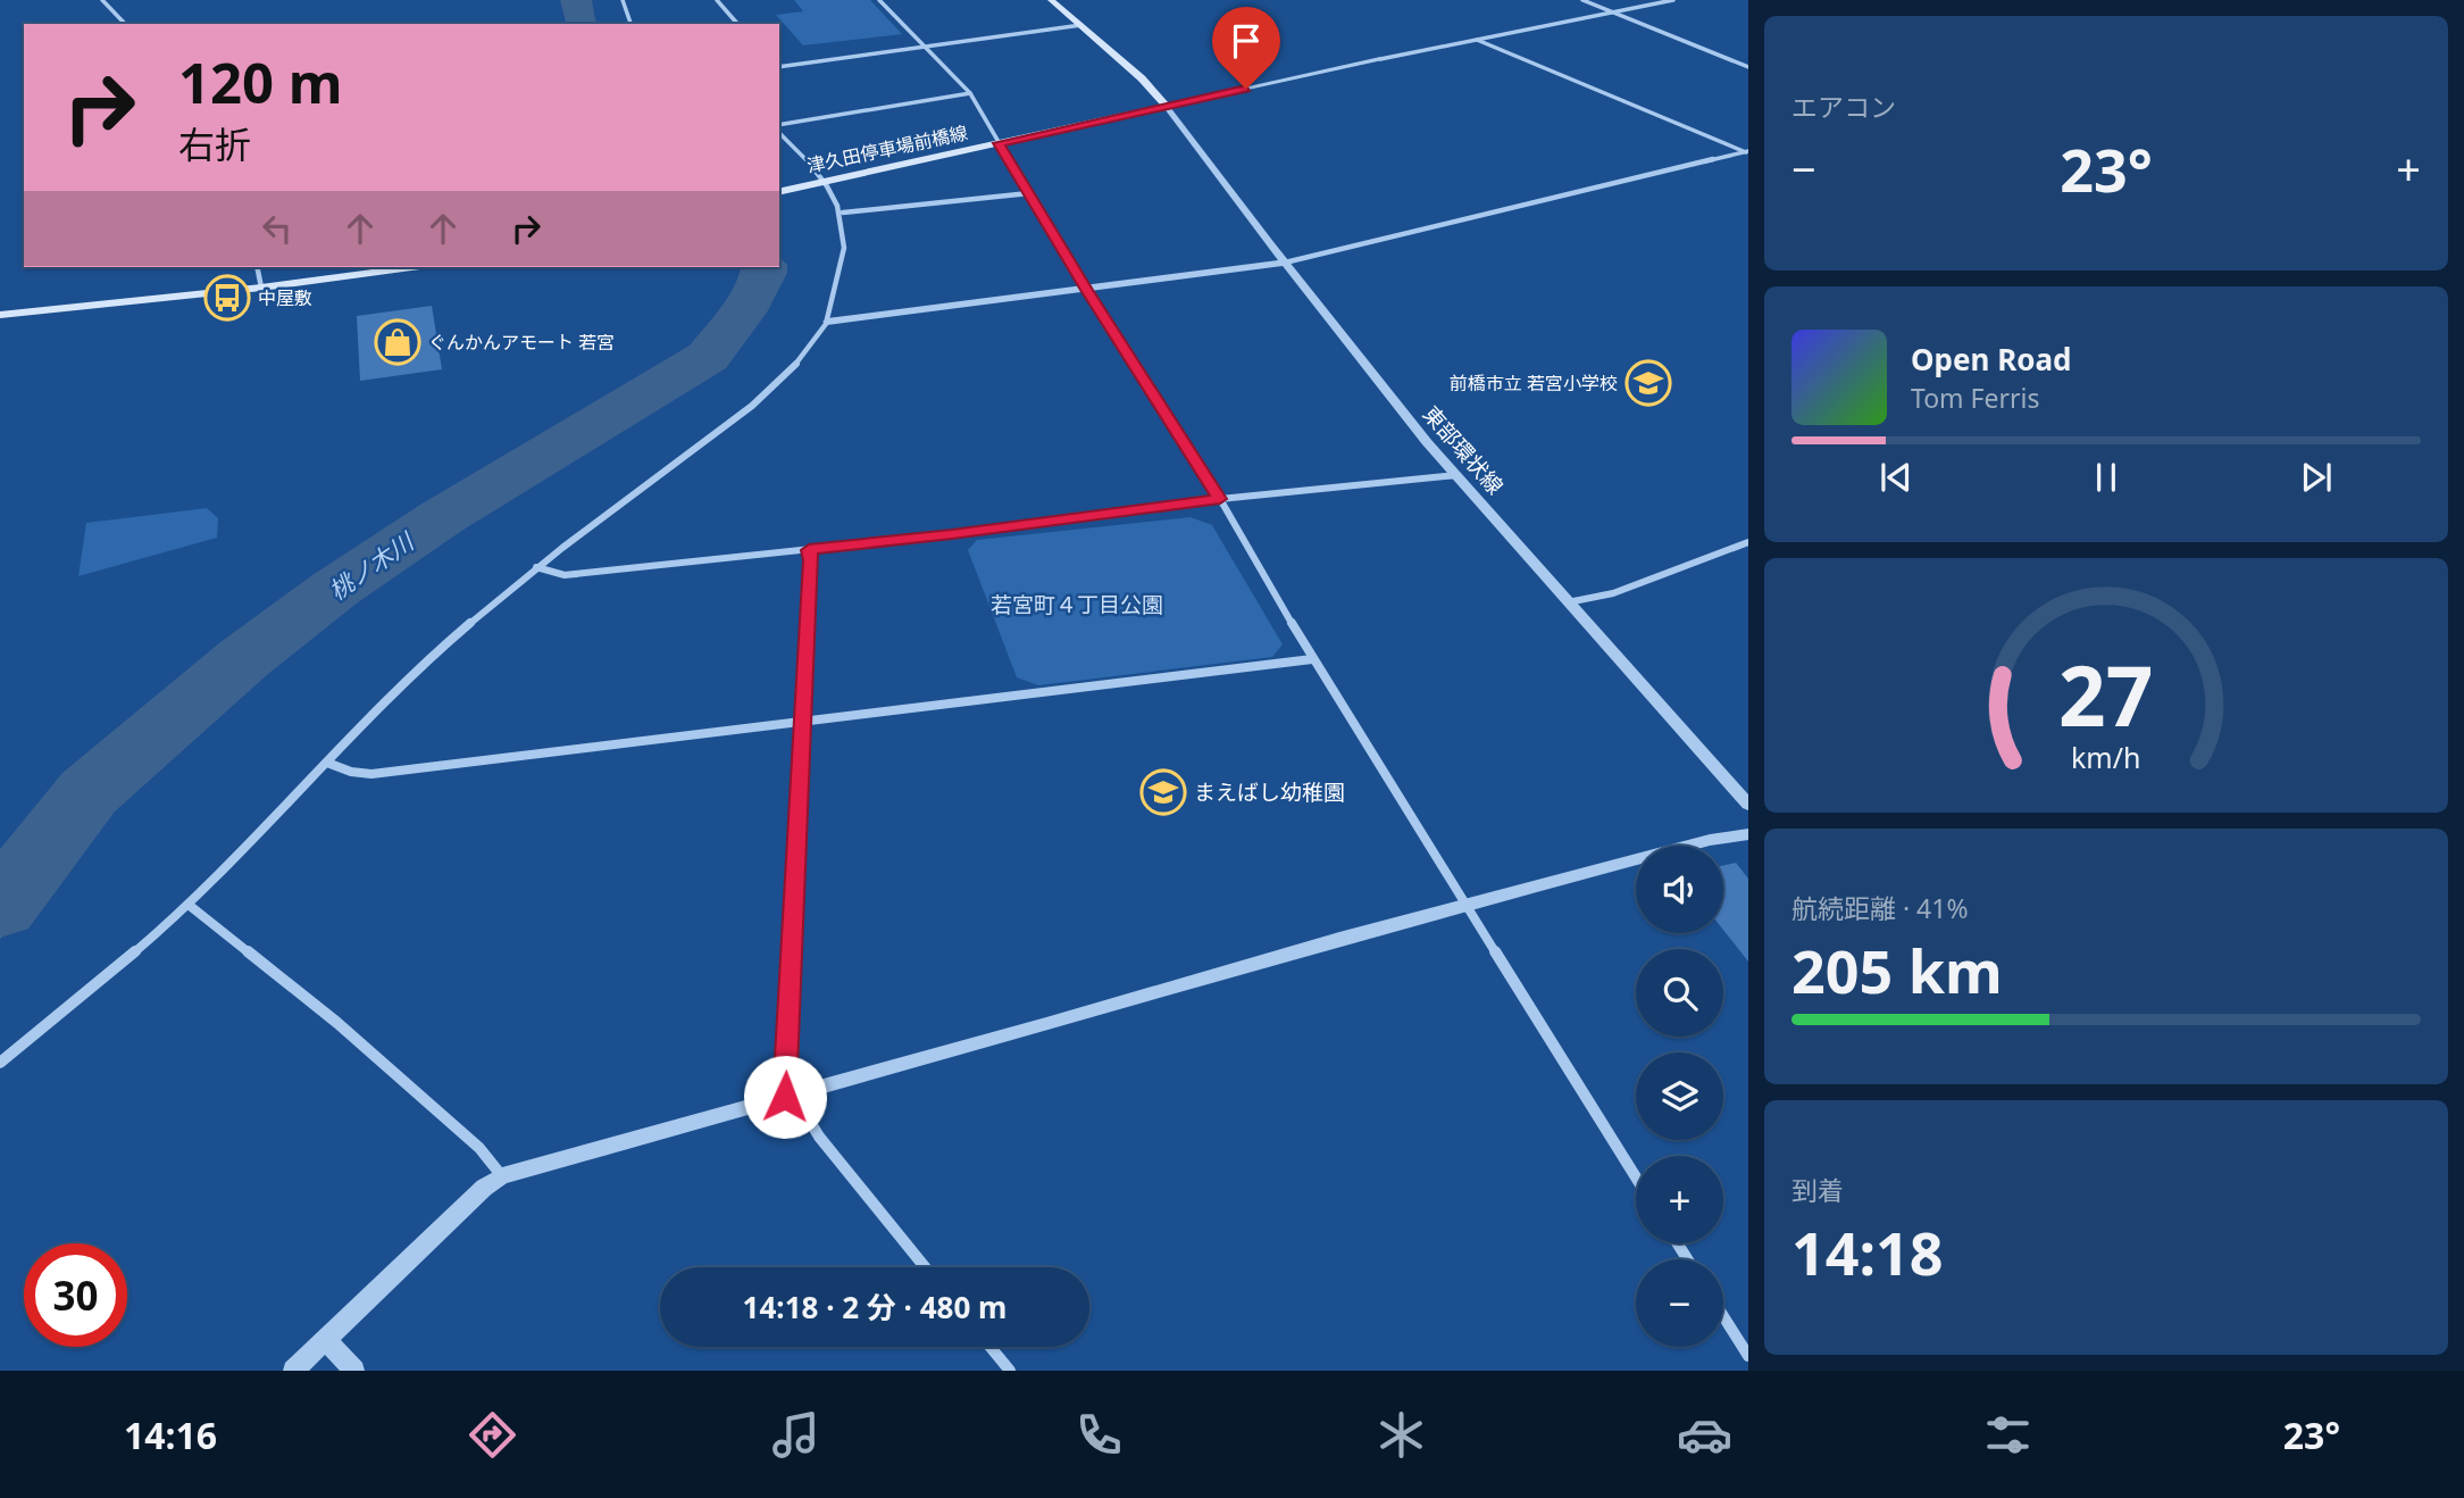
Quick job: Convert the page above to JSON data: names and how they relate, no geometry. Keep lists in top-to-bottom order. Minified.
{"streets":{"main road":["津久田停車場前橋線"],"street":["東部環状線"]},"crossings":[["津久田停車場前橋線","東部環状線"]],"water":["桃ノ木川"],"parks":["若宮町４丁目公園"],"places":{"bus stop":["中屋敷"],"shop":["ぐんかんアモート 若宮"],"school or university":["前橋市立 若宮小学校","まえばし幼稚園"]},"page":{"tile":["エアコン",["航続距離 · 41%","205 km"],["到着","14:18"]],"turn":["120 m","右折"],"heat":["−","23°","+"],"song":["Open Road","Tom Ferris"],"map_buttons":["+","−"],"limit":"30","trip":"14:18 · 2 分 · 480 m","tabs":["14:16","23°"],"gauge":["27","km/h"]}}
